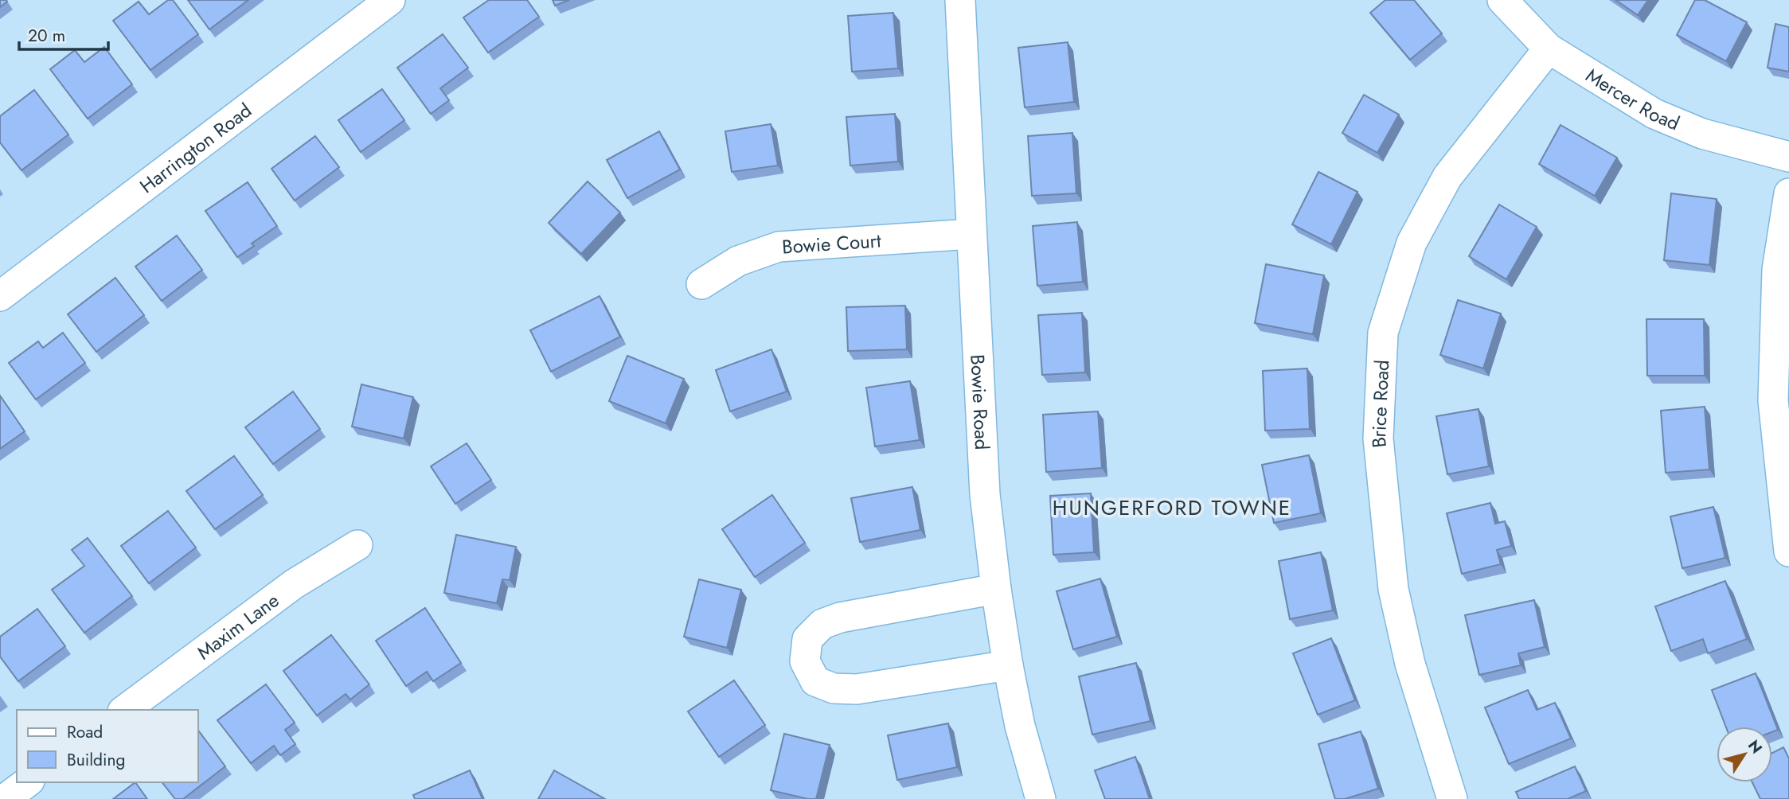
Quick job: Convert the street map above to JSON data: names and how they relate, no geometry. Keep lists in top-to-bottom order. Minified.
{"streets":{"street":["Mercer Road","Harrington Road","Bowie Court","Bowie Road","Brice Road","Maxim Lane"]},"crossings":[["Mercer Road","Brice Road"],["Bowie Court","Bowie Road"]],"districts":["HUNGERFORD TOWNE"],"legend":["Road","Building"],"scale_bar":"20 m","north":"top right"}
